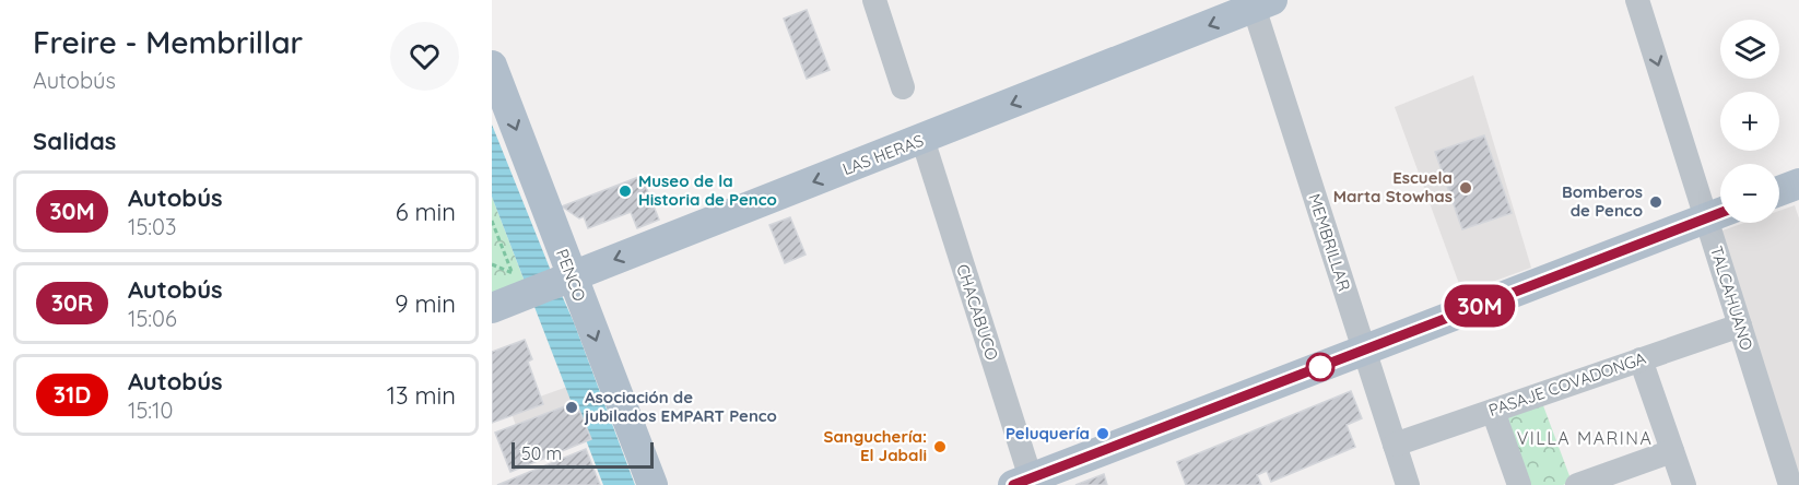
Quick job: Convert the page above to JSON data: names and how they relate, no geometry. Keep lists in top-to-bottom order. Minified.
{"streets":{"main road":["LAS HERAS","PENCO"],"street":["MEMBRILLAR","TALCAHUANO","CHACABUCO","PASAJE COVADONGA"]},"crossings":[["LAS HERAS","MEMBRILLAR"],["LAS HERAS","PENCO"],["LAS HERAS","CHACABUCO"],["MEMBRILLAR","PASAJE COVADONGA"],["TALCAHUANO","PASAJE COVADONGA"]],"one_way":["LAS HERAS","PENCO","TALCAHUANO"],"districts":["VILLA MARINA"],"places":["Escuela Marta Stowhas","Museo de la Historia de Penco","Bomberos de Penco","Asociación de jubilados EMPART Penco","Peluquería","Sanguchería: El Jabali"],"lines":["bus line 30M"],"scale_bar":"50 m","page":{"heading":[["Freire - Membrillar","Autobús"],"Salidas"],"on_map":"30M","map_buttons":["+","−"],"list":[{"mark":"30M","name":"Autobús","note":"15:03","value":"6 min"},{"mark":"30R","name":"Autobús","note":"15:06","value":"9 min"},{"mark":"31D","name":"Autobús","note":"15:10","value":"13 min"}],"scale":"50 m"}}
